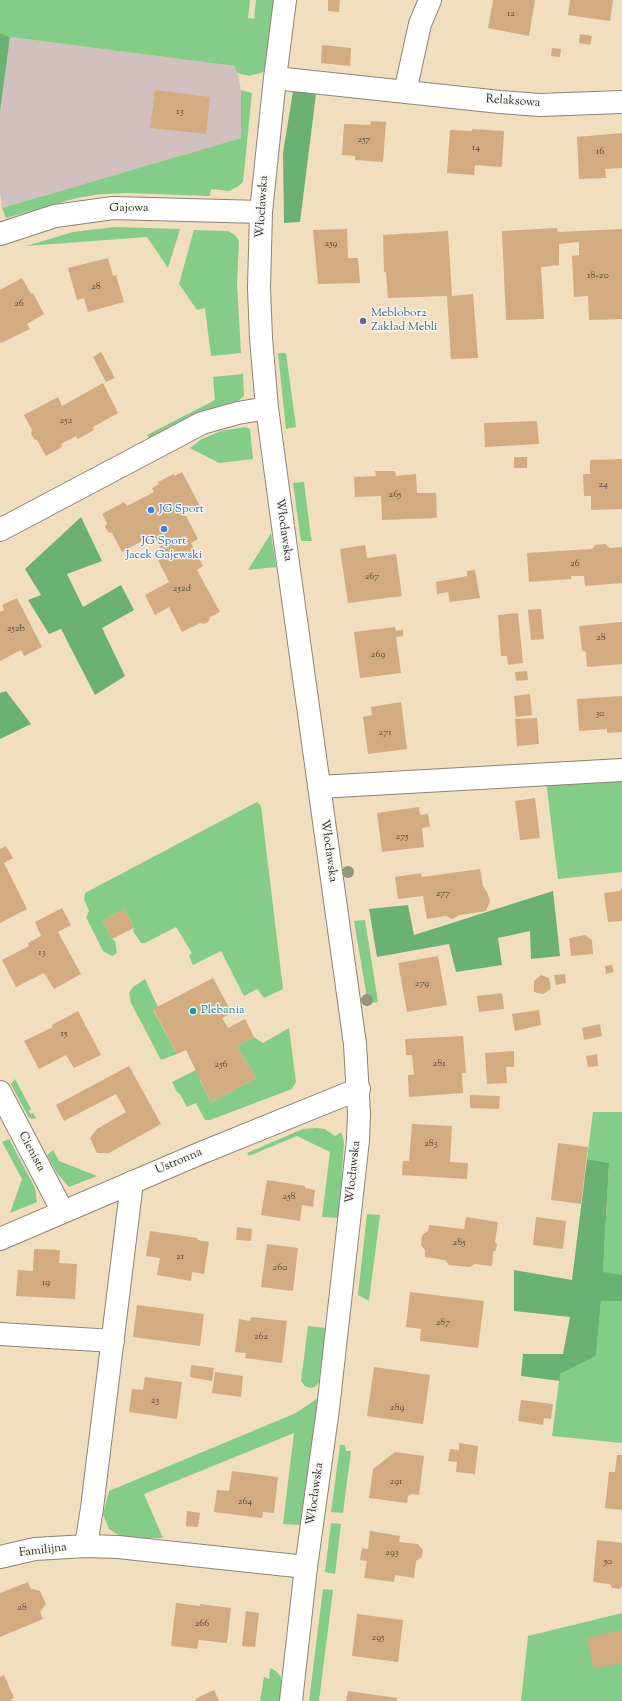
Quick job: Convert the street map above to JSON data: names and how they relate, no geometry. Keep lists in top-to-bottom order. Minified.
{"streets":{"street":["Relaksowa","Włocławska","Gajowa","Cienista","Ustronna","Familijna"]},"crossings":[["Relaksowa","Włocławska"],["Włocławska","Gajowa"],["Włocławska","Ustronna"],["Włocławska","Familijna"],["Cienista","Ustronna"]],"places":["Meblobor2 Zakład Mebli","JG Sport","JG Sport Jacek Gajewski","Plebania"],"house_numbers":["12","13","257","14","16","259","18-20","28","26","252","24","265","26","267","252d","252b","28","269","30","271","275","277","13","279","15","281","256","283","258","285","21","260","19","287","262","23","289","291","264","293","50","28","266","295"]}
